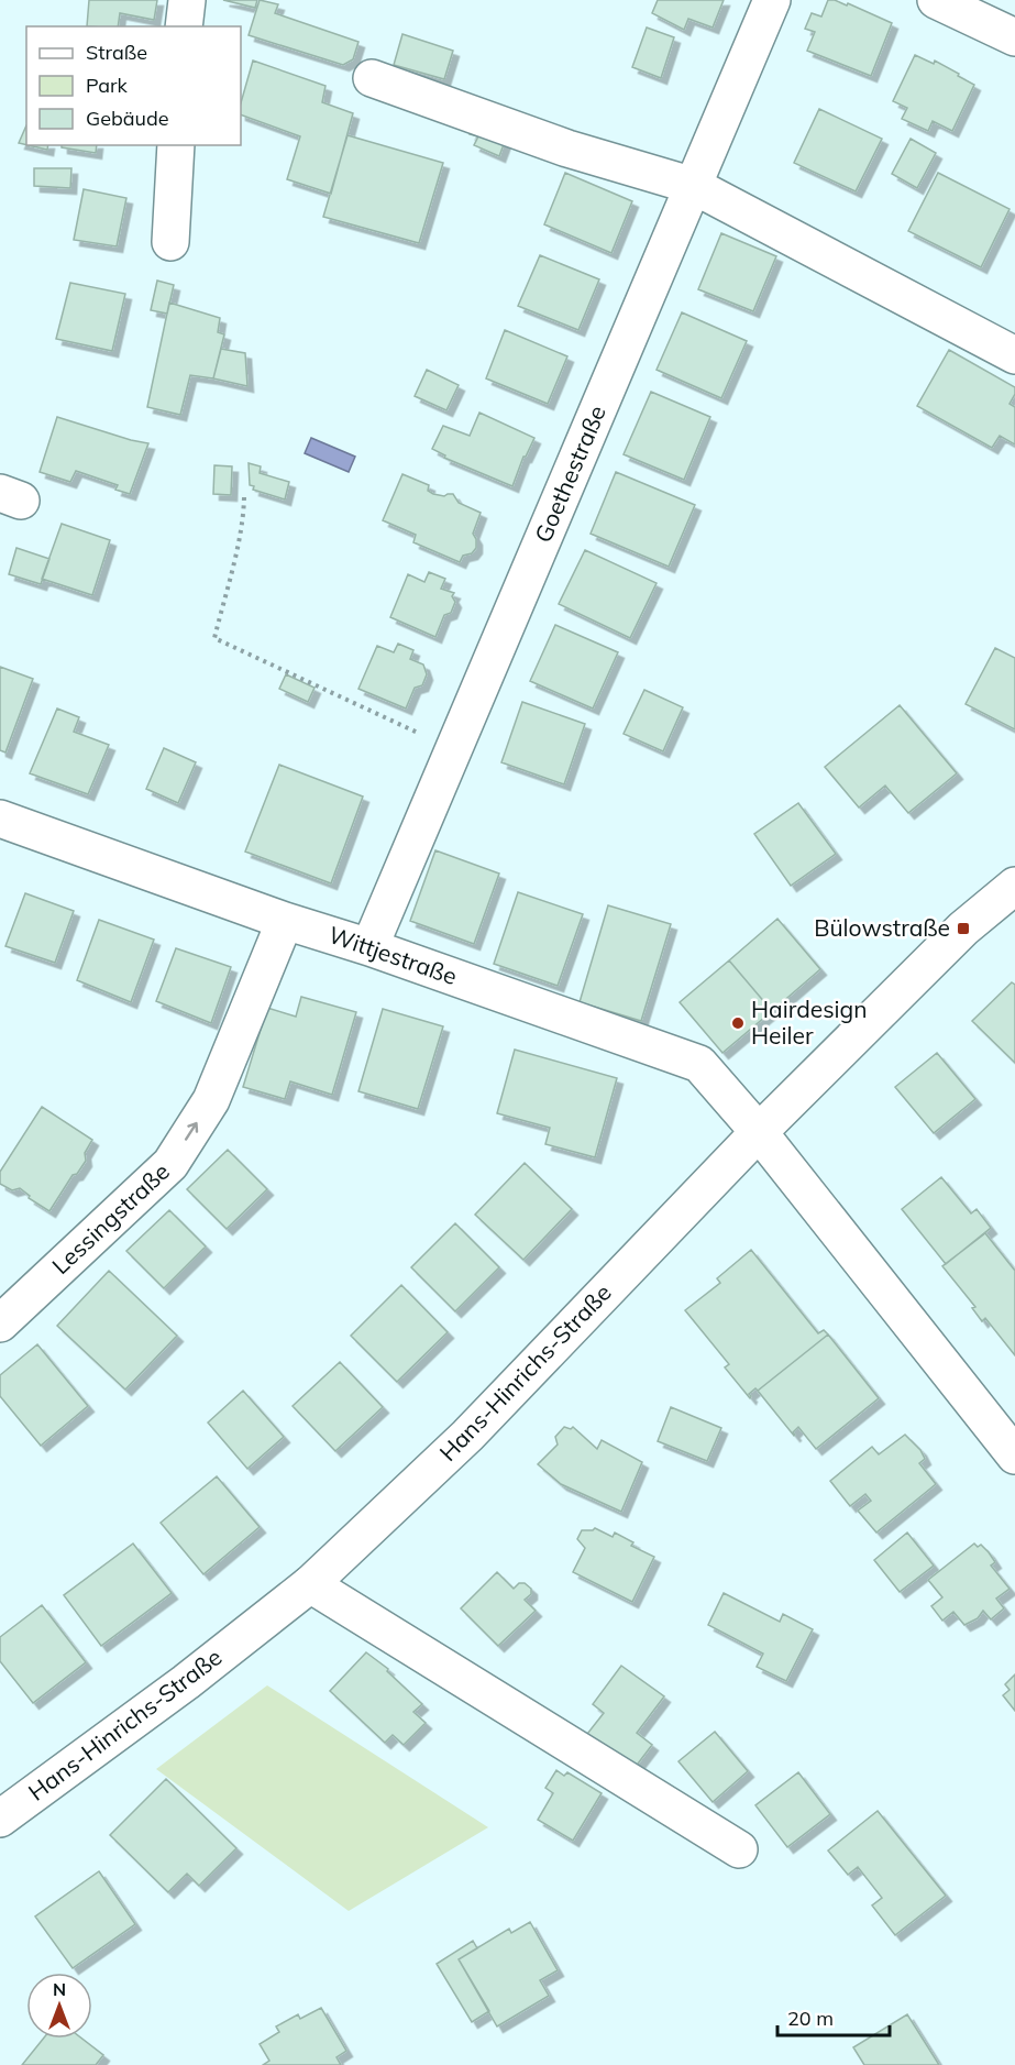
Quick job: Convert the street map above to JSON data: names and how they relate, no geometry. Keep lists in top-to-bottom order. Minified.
{"streets":{"street":["Goethestraße","Wittjestraße","Lessingstraße","Hans-Hinrichs-Straße"]},"crossings":[["Goethestraße","Wittjestraße"],["Wittjestraße","Lessingstraße"],["Wittjestraße","Hans-Hinrichs-Straße"]],"one_way":["Lessingstraße"],"places":{"transit":["Bülowstraße"],"other":["Hairdesign Heiler"]},"legend":["Straße","Park","Gebäude"],"scale_bar":"20 m","north":"top"}
